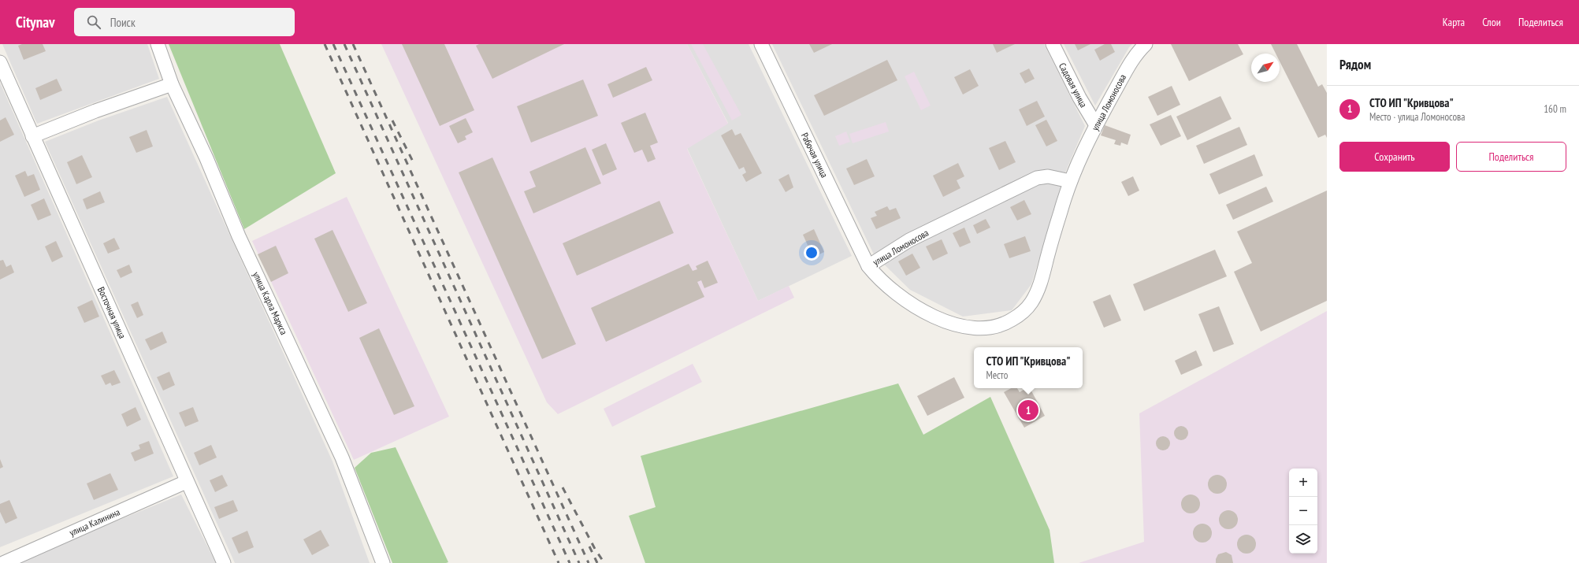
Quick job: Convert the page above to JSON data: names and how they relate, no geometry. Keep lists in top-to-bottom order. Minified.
{"streets":{"street":["Садовая улица","улица Ломоносова","Рабочая улица","улица Карла Маркса","Восточная улица","улица Калинина"]},"crossings":[["Садовая улица","улица Ломоносова"],["улица Ломоносова","Рабочая улица"],["Восточная улица","улица Калинина"]],"north":"top right","page":{"header":"Citynav","search":"Поиск","nav":["Карта","Слои","Поделиться"],"heading":"Рядом","list":[{"mark":"1","name":"СТО ИП \"Кривцова\"","note":"Место · улица Ломоносова","value":"160 m"}],"buttons":["Сохранить","Поделиться"],"popup":["СТО ИП \"Кривцова\"","Место"],"pins":"1","map_buttons":["+","−"]}}
